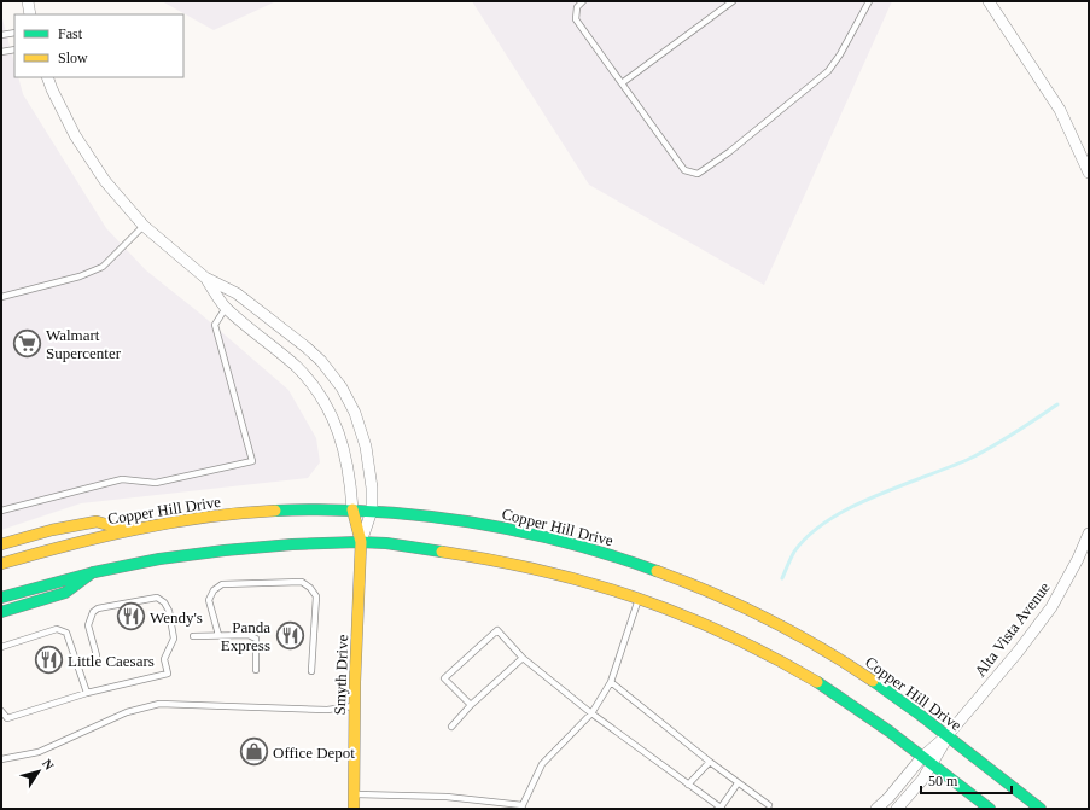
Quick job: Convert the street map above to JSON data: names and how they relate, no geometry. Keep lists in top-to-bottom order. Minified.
{"streets":{"main road":["Copper Hill Drive","Smyth Drive"],"street":["Alta Vista Avenue"]},"crossings":[["Copper Hill Drive","Alta Vista Avenue"],["Copper Hill Drive","Smyth Drive"]],"places":{"supermarket":["Walmart Supercenter"],"restaurant":["Wendy's","Panda Express","Little Caesars"],"shop":["Office Depot"]},"legend":["Fast","Slow"],"scale_bar":"50 m","north":"top right"}
